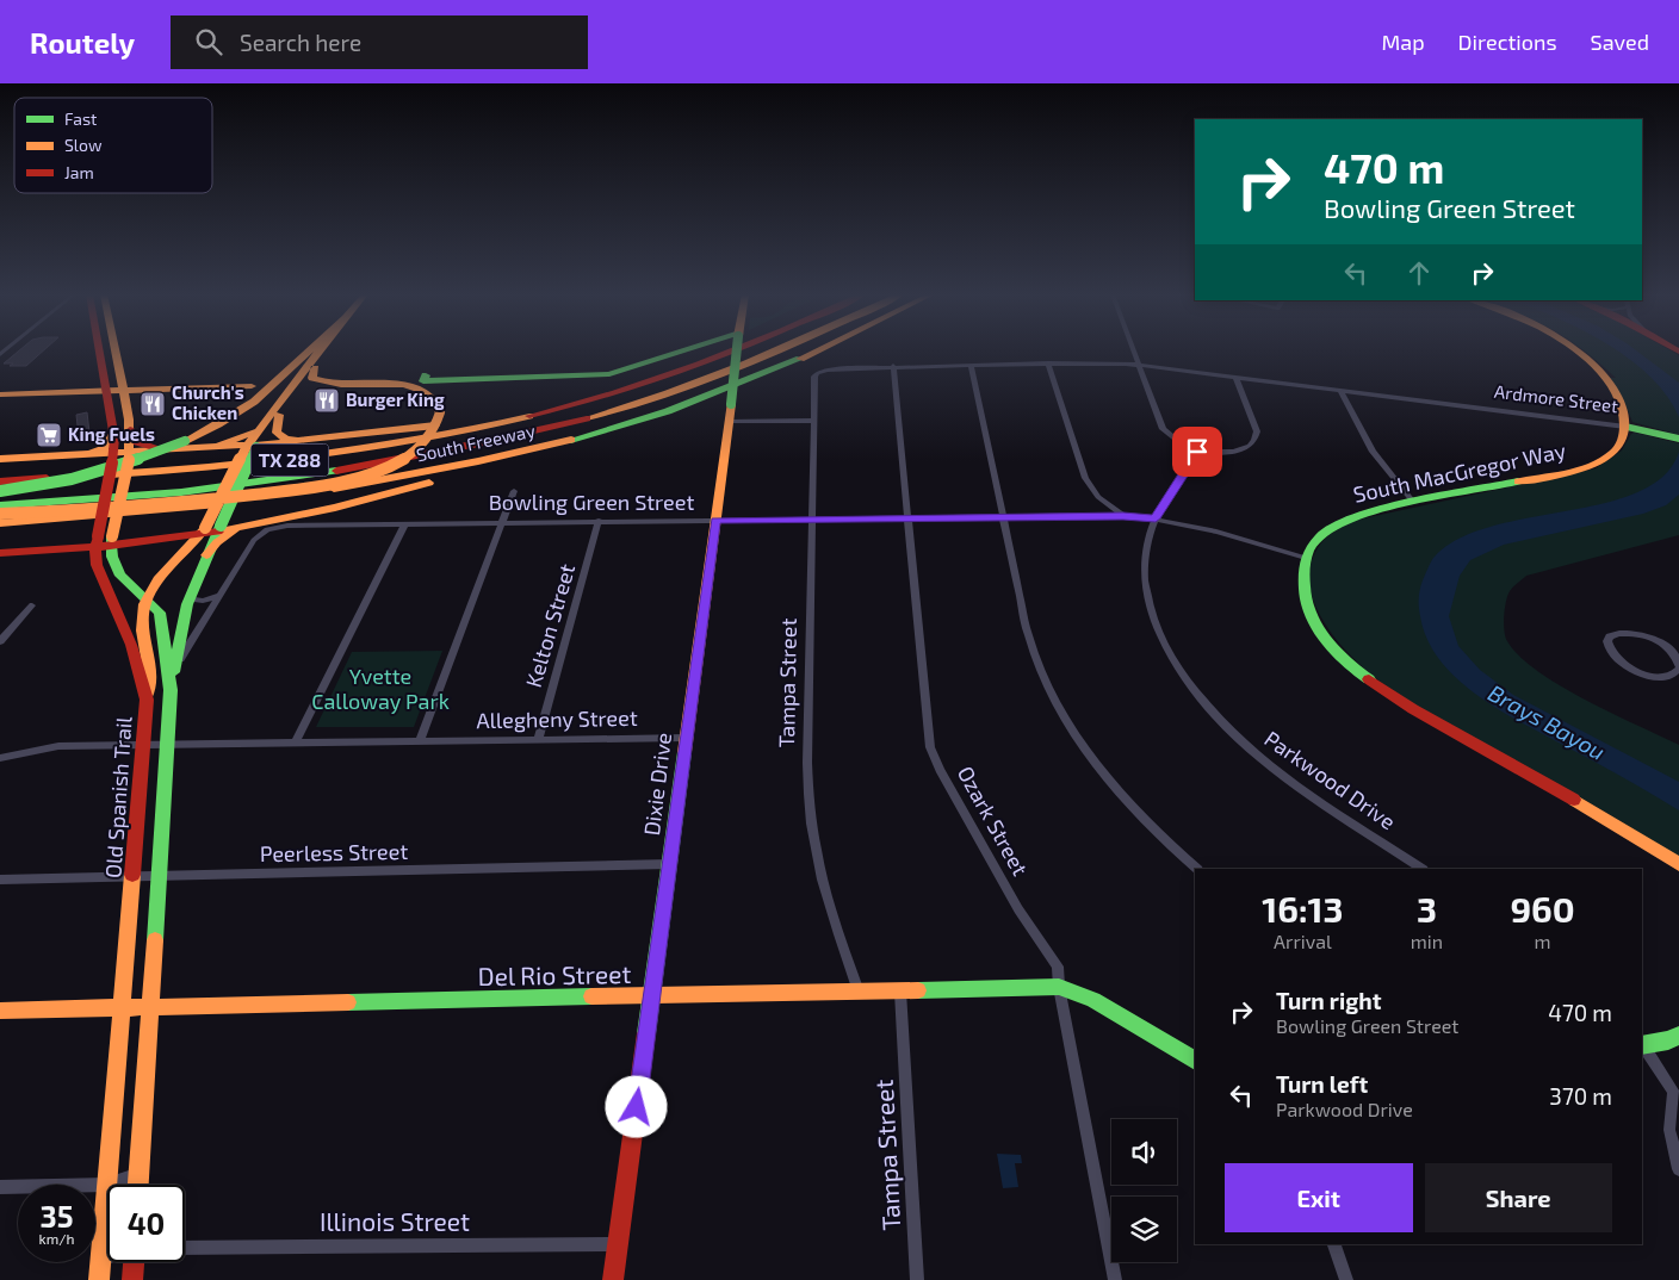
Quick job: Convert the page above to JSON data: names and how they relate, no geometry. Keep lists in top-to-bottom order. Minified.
{"streets":{"main road":["Ardmore Street","South Freeway","TX 288","South MacGregor Way","Dixie Drive","Old Spanish Trail","Del Rio Street"],"street":["Bowling Green Street","Kelton Street","Tampa Street","Allegheny Street","Parkwood Drive","Ozark Street","Peerless Street","Illinois Street"]},"crossings":[["Ardmore Street","South MacGregor Way"],["Ardmore Street","Tampa Street"],["Ardmore Street","Ozark Street"],["South MacGregor Way","Bowling Green Street"],["Bowling Green Street","Kelton Street"],["Bowling Green Street","Tampa Street"],["Bowling Green Street","Parkwood Drive"],["Bowling Green Street","Dixie Drive"],["Bowling Green Street","Ozark Street"],["Kelton Street","Allegheny Street"],["Tampa Street","Del Rio Street"],["Allegheny Street","Dixie Drive"],["Allegheny Street","Old Spanish Trail"],["Dixie Drive","Peerless Street"],["Dixie Drive","Del Rio Street"],["Dixie Drive","Illinois Street"],["Old Spanish Trail","Peerless Street"],["Old Spanish Trail","Del Rio Street"],["Ozark Street","Del Rio Street"]],"water":["Brays Bayou"],"parks":["Yvette Calloway Park"],"places":{"restaurant":["Burger King","Church's Chicken"],"supermarket":["King Fuels"]},"legend":["Fast","Slow","Jam"],"page":{"header":"Routely","search":"Search here","nav":["Map","Directions","Saved"],"turn":["470 m","Bowling Green Street"],"eta":["16:13","Arrival","3","min","960","m"],"list":[{"name":"Turn right","note":"Bowling Green Street","value":"470 m"},{"name":"Turn left","note":"Parkwood Drive","value":"370 m"}],"buttons":["Exit","Share"],"speed":"35 km/h","limit":"40"}}
